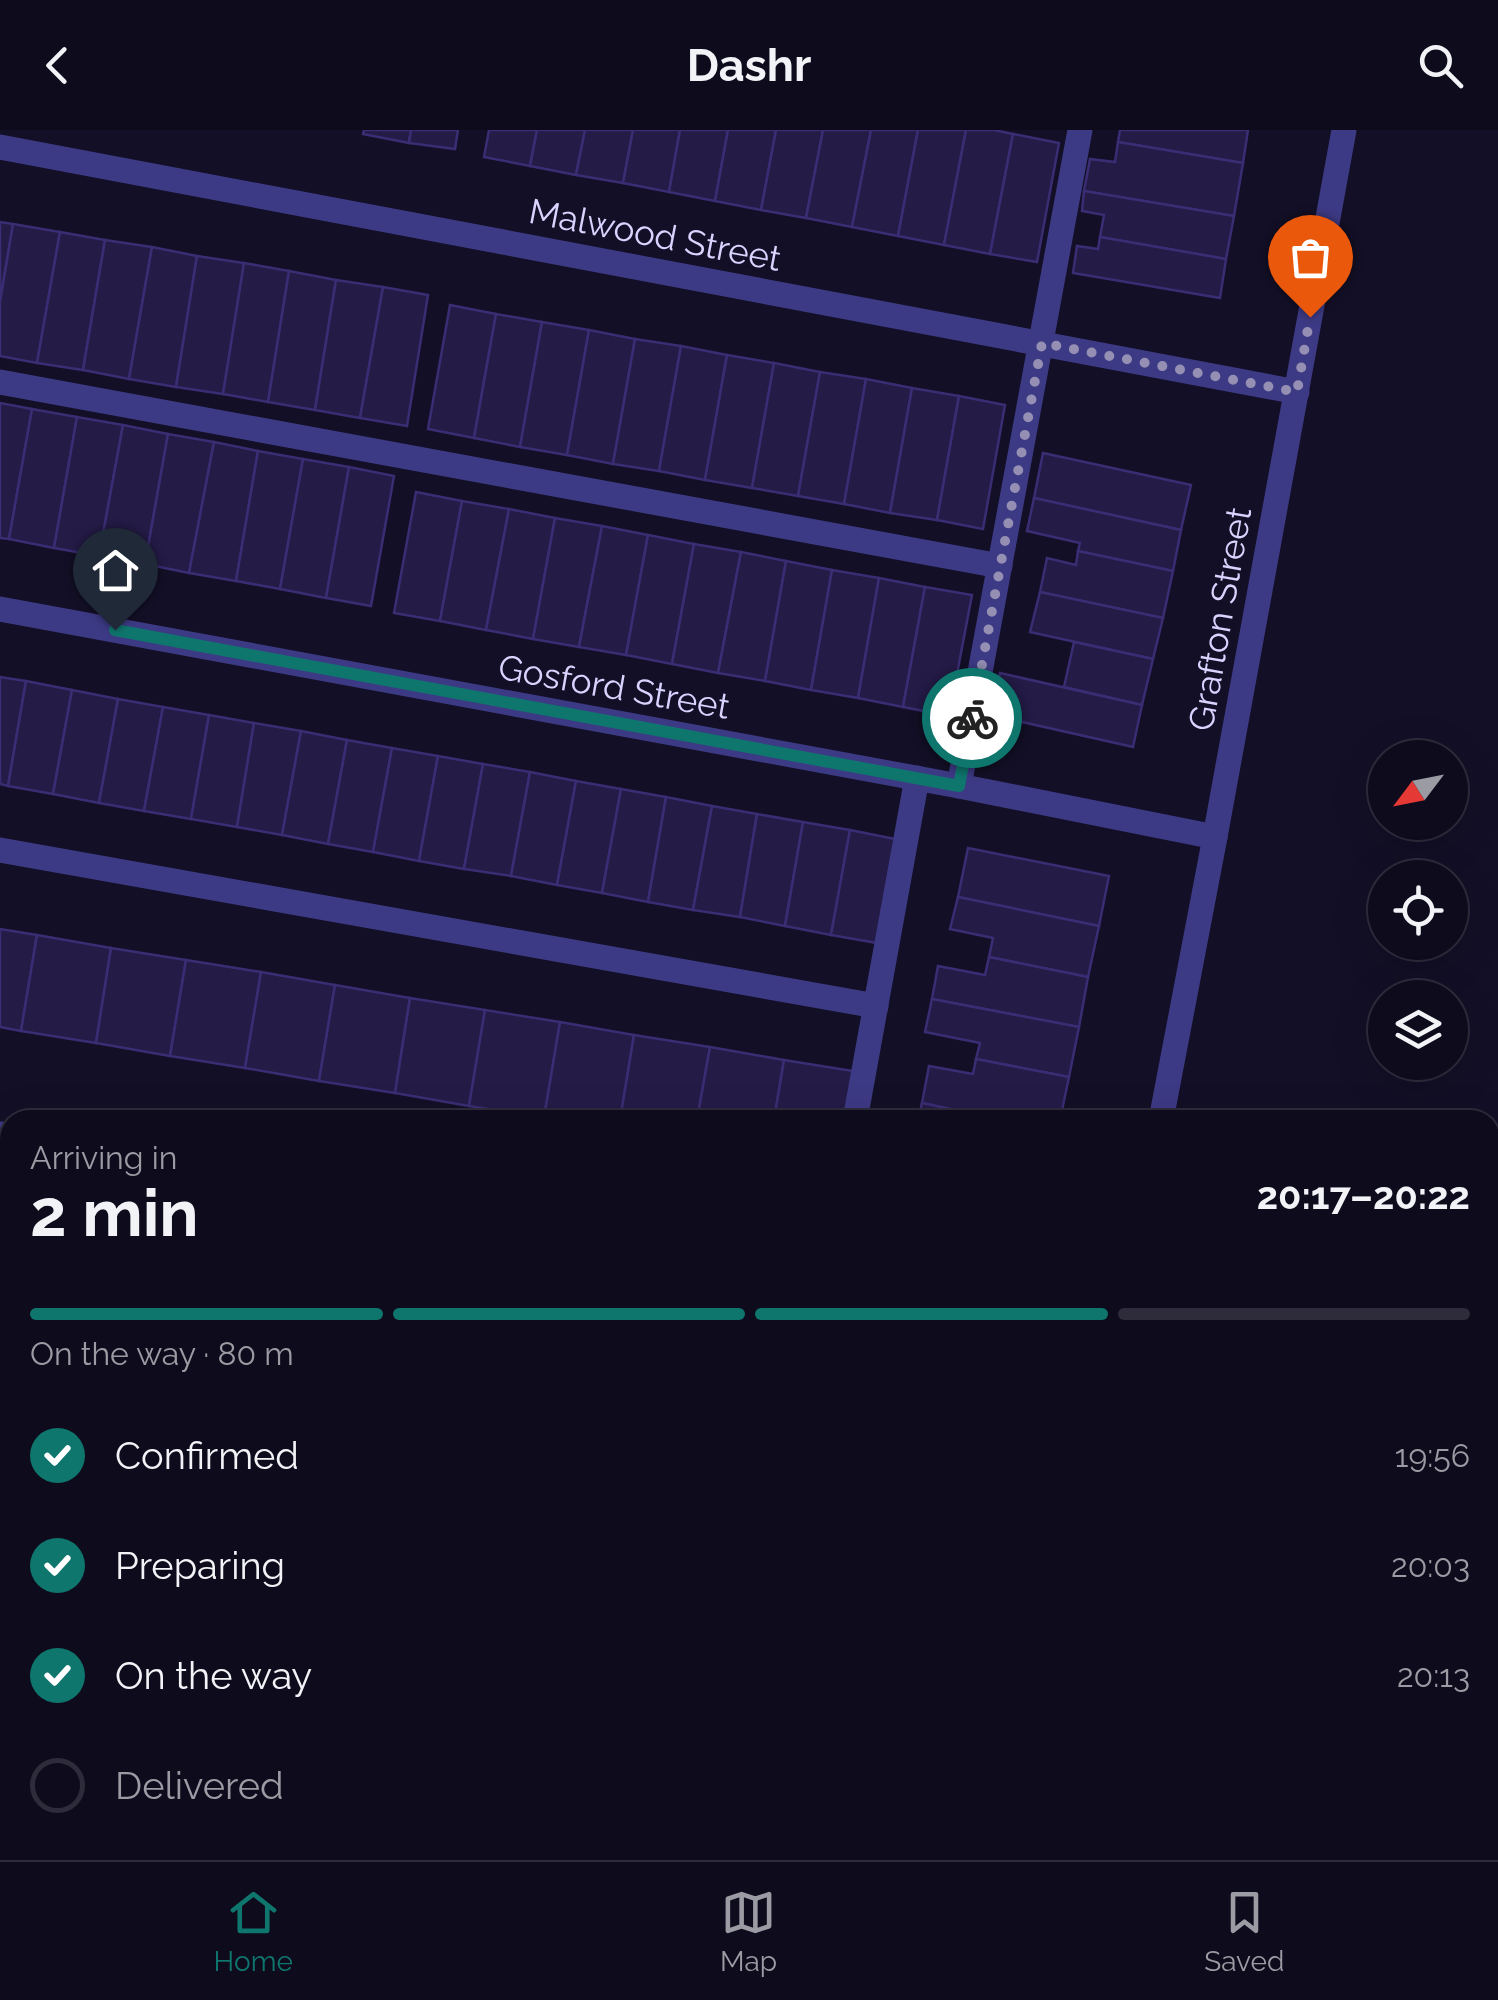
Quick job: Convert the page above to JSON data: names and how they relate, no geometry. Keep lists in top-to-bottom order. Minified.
{"streets":{"street":["Malwood Street","Grafton Street","Gosford Street"]},"crossings":[["Malwood Street","Grafton Street"],["Grafton Street","Gosford Street"]],"north":"bottom left","page":{"header":"Dashr","heading":["2 min","Arriving in","20:17–20:22"],"bar":"On the way · 80 m","list":[["Confirmed","19:56"],["Preparing","20:03"],["On the way","20:13"],"Delivered"],"tabs":["Home","Map","Saved"]}}
